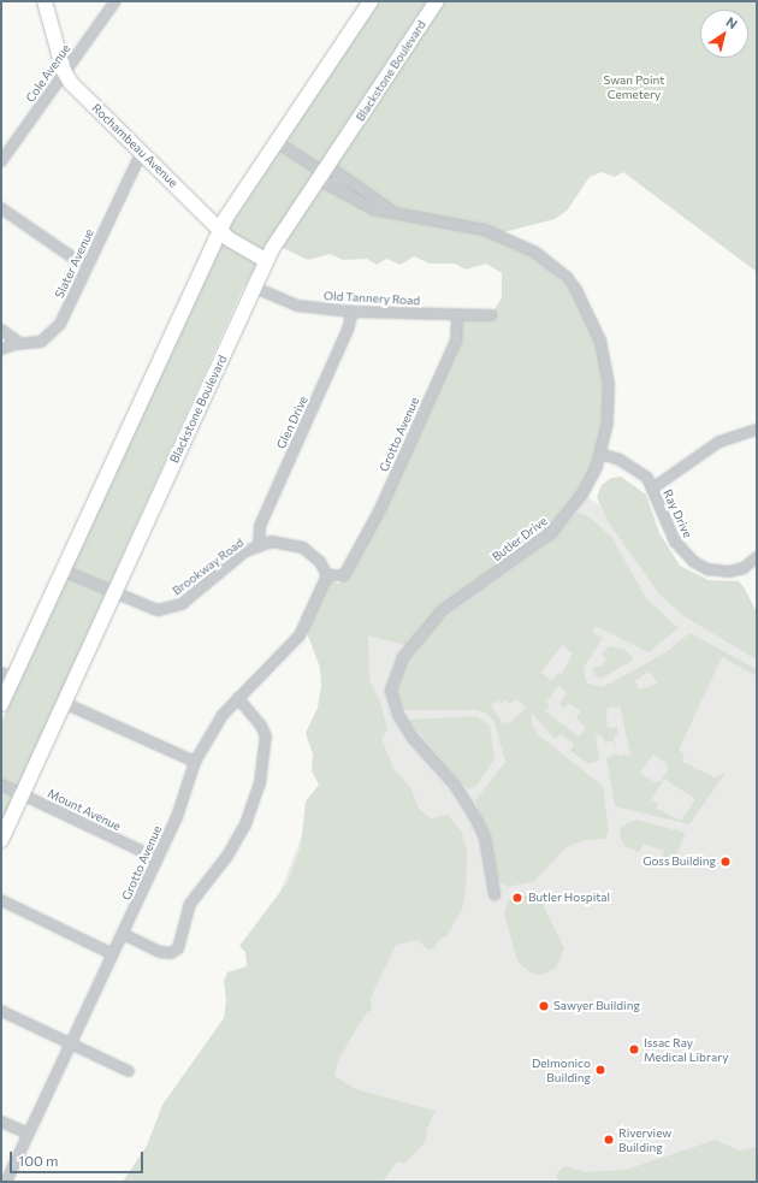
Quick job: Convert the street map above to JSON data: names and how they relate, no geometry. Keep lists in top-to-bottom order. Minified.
{"streets":{"main road":["Blackstone Boulevard","Rochambeau Avenue"],"street":["Cole Avenue","Slater Avenue","Old Tannery Road","Glen Drive","Grotto Avenue","Ray Drive","Butler Drive","Brookway Road","Mount Avenue"]},"crossings":[["Blackstone Boulevard","Rochambeau Avenue"],["Blackstone Boulevard","Old Tannery Road"],["Blackstone Boulevard","Butler Drive"],["Blackstone Boulevard","Brookway Road"],["Blackstone Boulevard","Mount Avenue"],["Cole Avenue","Rochambeau Avenue"],["Rochambeau Avenue","Slater Avenue"],["Old Tannery Road","Glen Drive"],["Old Tannery Road","Grotto Avenue"],["Glen Drive","Brookway Road"],["Grotto Avenue","Brookway Road"],["Grotto Avenue","Mount Avenue"],["Ray Drive","Butler Drive"]],"parks":["Swan Point Cemetery"],"places":["Goss Building","Butler Hospital","Sawyer Building","Issac Ray Medical Library","Delmonico Building","Riverview Building"],"scale_bar":"100 m","north":"top right"}
